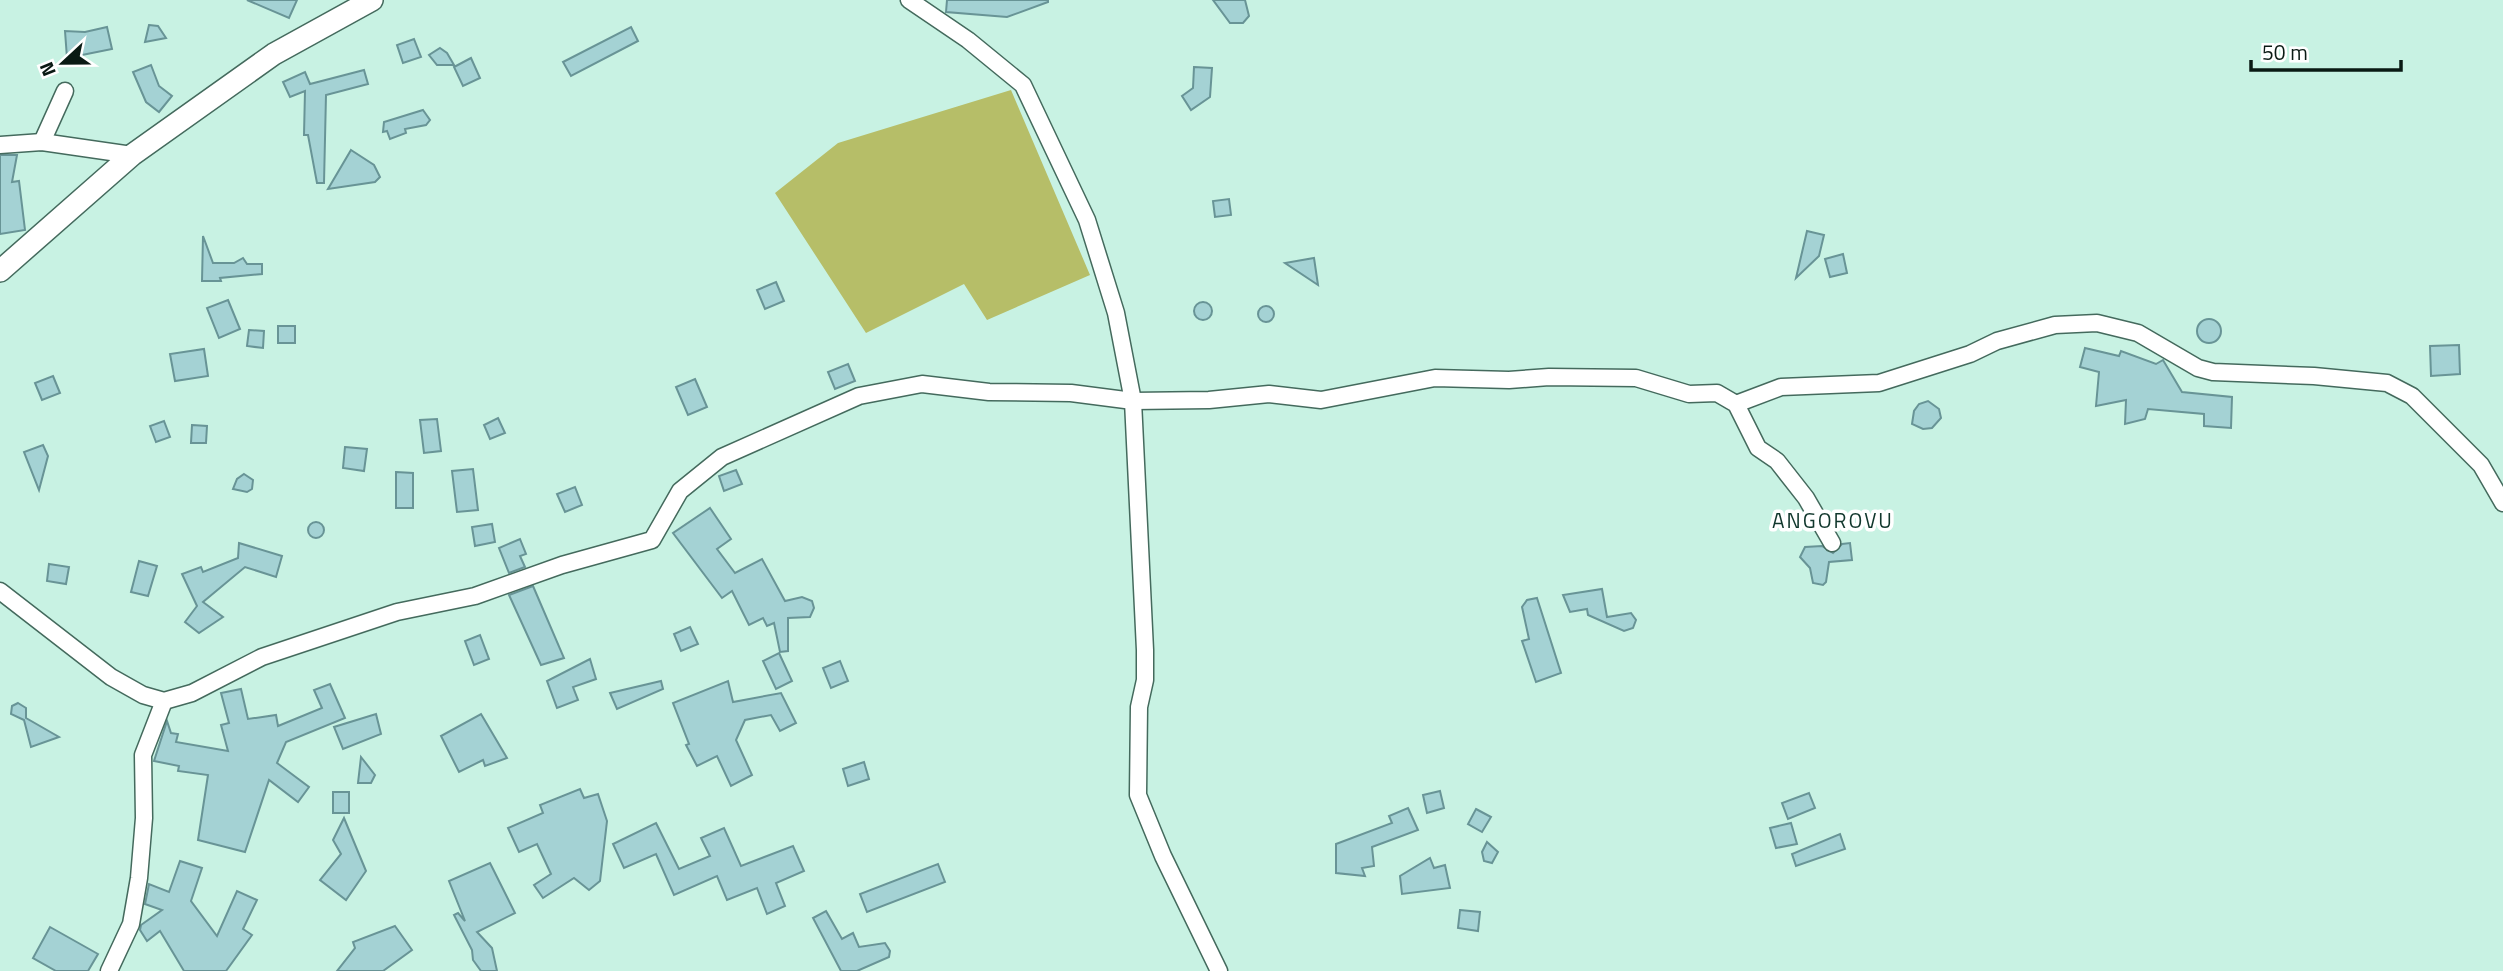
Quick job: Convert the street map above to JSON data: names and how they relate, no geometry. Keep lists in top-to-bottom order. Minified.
{"districts":["ANGOROVU"],"scale_bar":"50 m","north":"left"}
